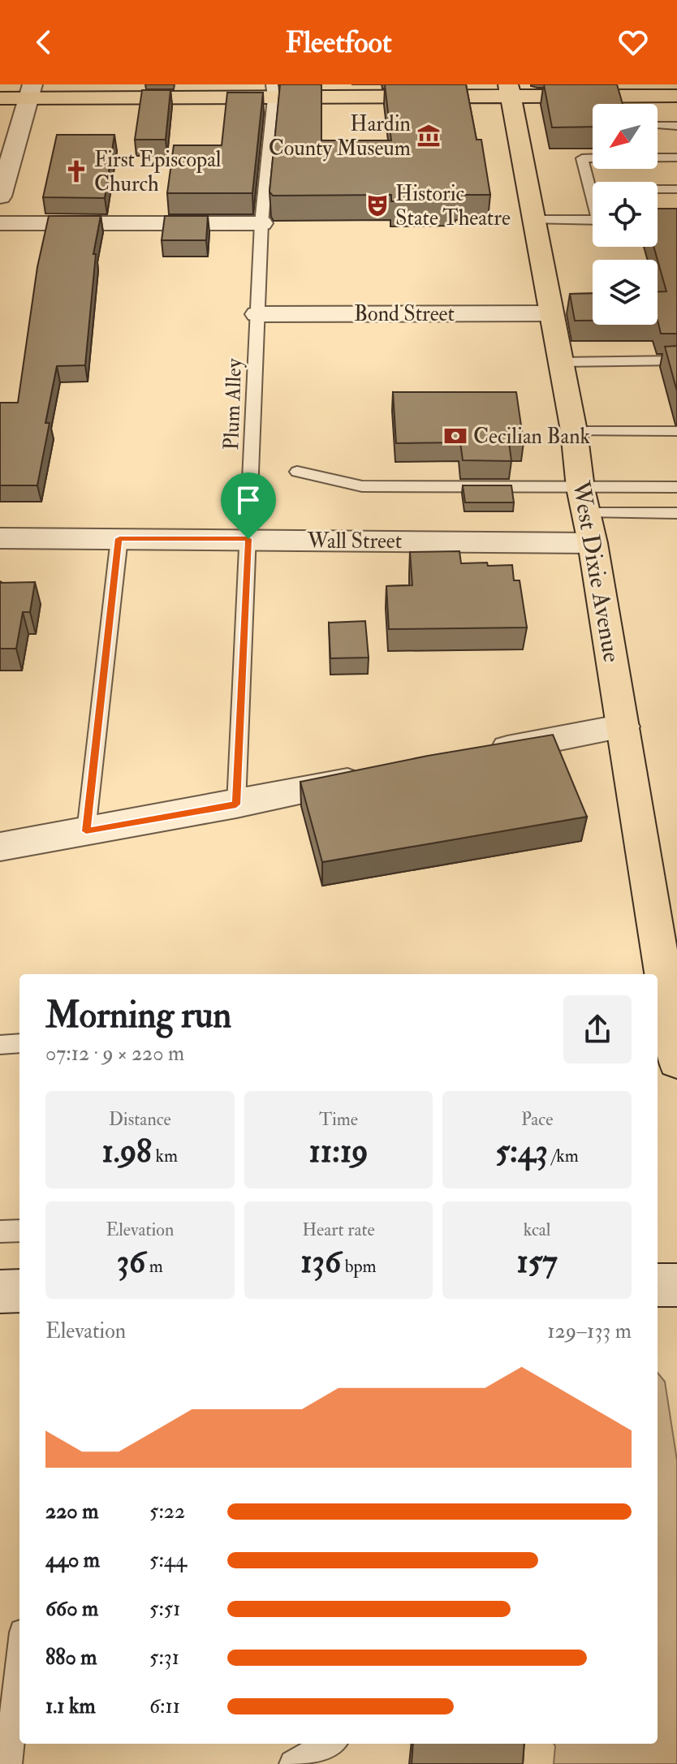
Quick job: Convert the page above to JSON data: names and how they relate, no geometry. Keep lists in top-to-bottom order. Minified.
{"streets":{"main road":["West Dixie Avenue"],"street":["Bond Street","Wall Street"],"lane":["Plum Alley"]},"crossings":[["Bond Street","Plum Alley"],["Bond Street","West Dixie Avenue"],["Plum Alley","Wall Street"],["Wall Street","West Dixie Avenue"]],"places":{"museum":["Hardin County Museum"],"church":["First Episcopal Church"],"theatre":["Historic State Theatre"],"bank":["Cecilian Bank"]},"north":"bottom left","page":{"header":"Fleetfoot","heading":["Morning run","07:12 · 9 × 220 m"],"stats":[["Distance","1.98 km"],["Time","11:19"],["Pace","5:43 /km"],["Elevation","36 m"],["Heart rate","136 bpm"],["kcal","157"]],"chart":["Elevation","129–133 m"],"list":[{"name":"220 m","note":"5:22"},{"name":"440 m","note":"5:44"},{"name":"660 m","note":"5:51"},{"name":"880 m","note":"5:31"},{"name":"1.1 km","note":"6:11"}]}}
